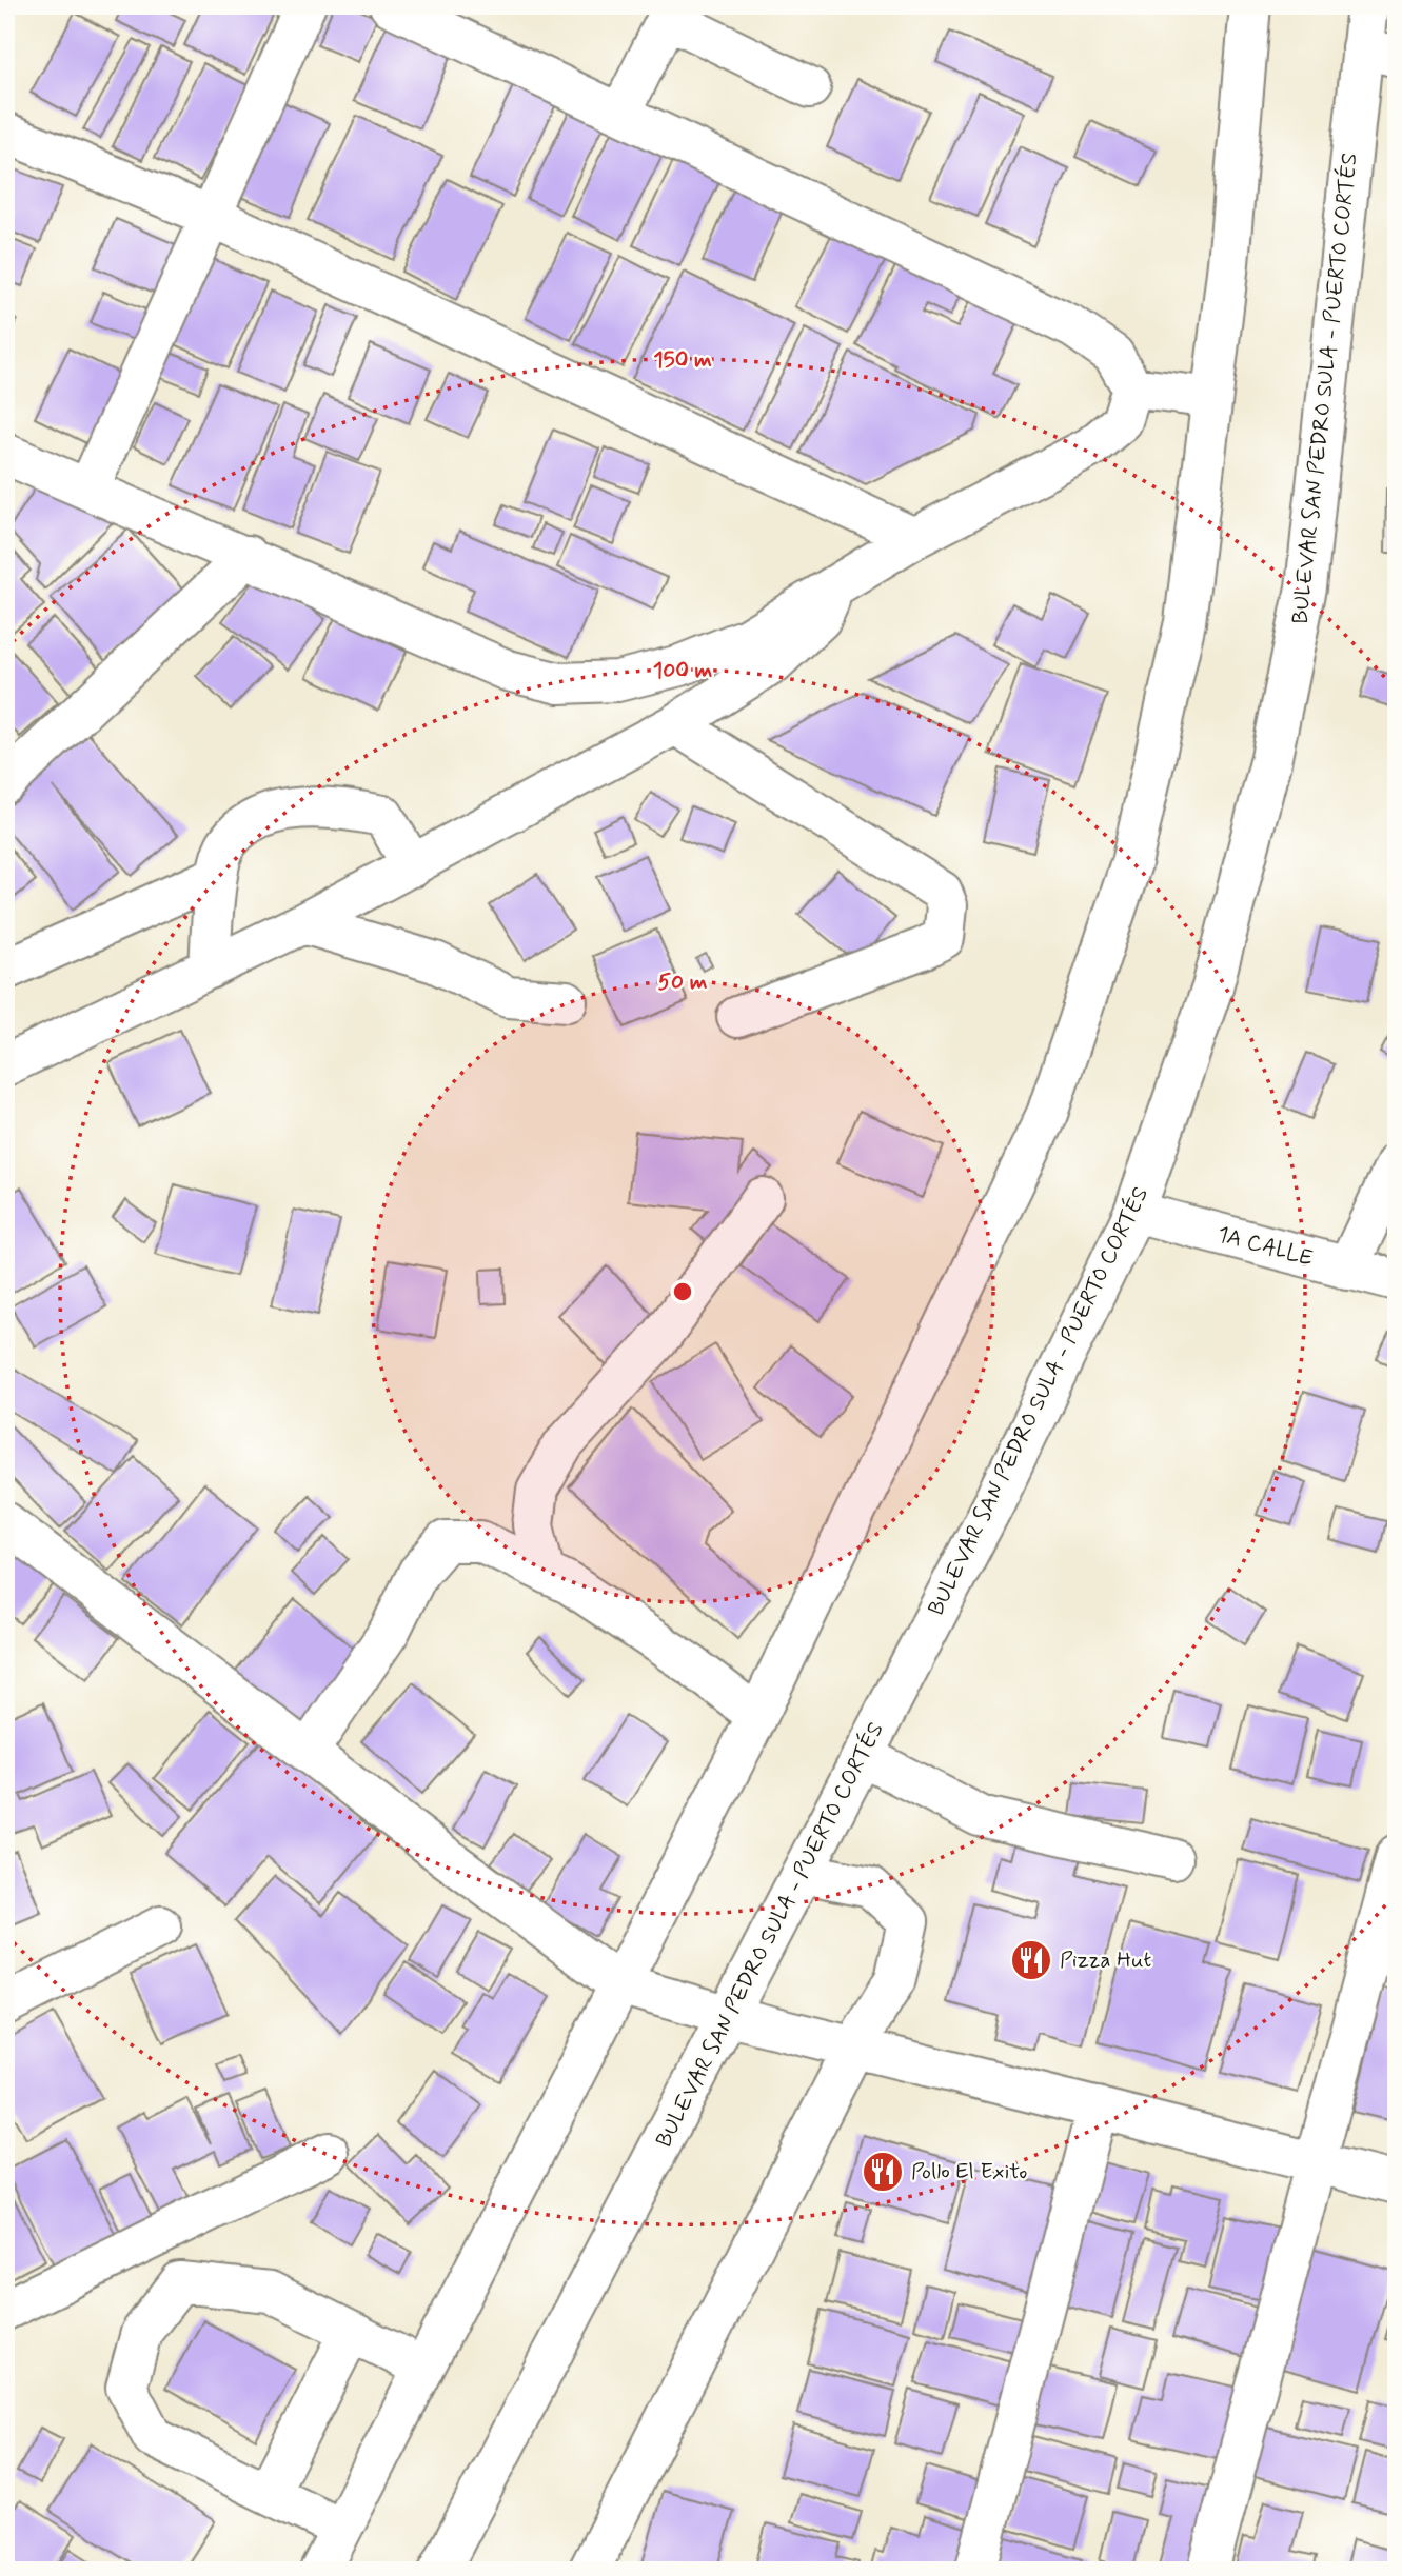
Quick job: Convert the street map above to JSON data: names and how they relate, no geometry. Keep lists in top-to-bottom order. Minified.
{"streets":{"main road":["BULEVAR SAN PEDRO SULA - PUERTO CORTÉS","1A CALLE"]},"crossings":[["BULEVAR SAN PEDRO SULA - PUERTO CORTÉS","1A CALLE"]],"places":{"restaurant":["Pizza Hut","Pollo El Exito"]},"rings":["150 m","100 m","50 m"]}
